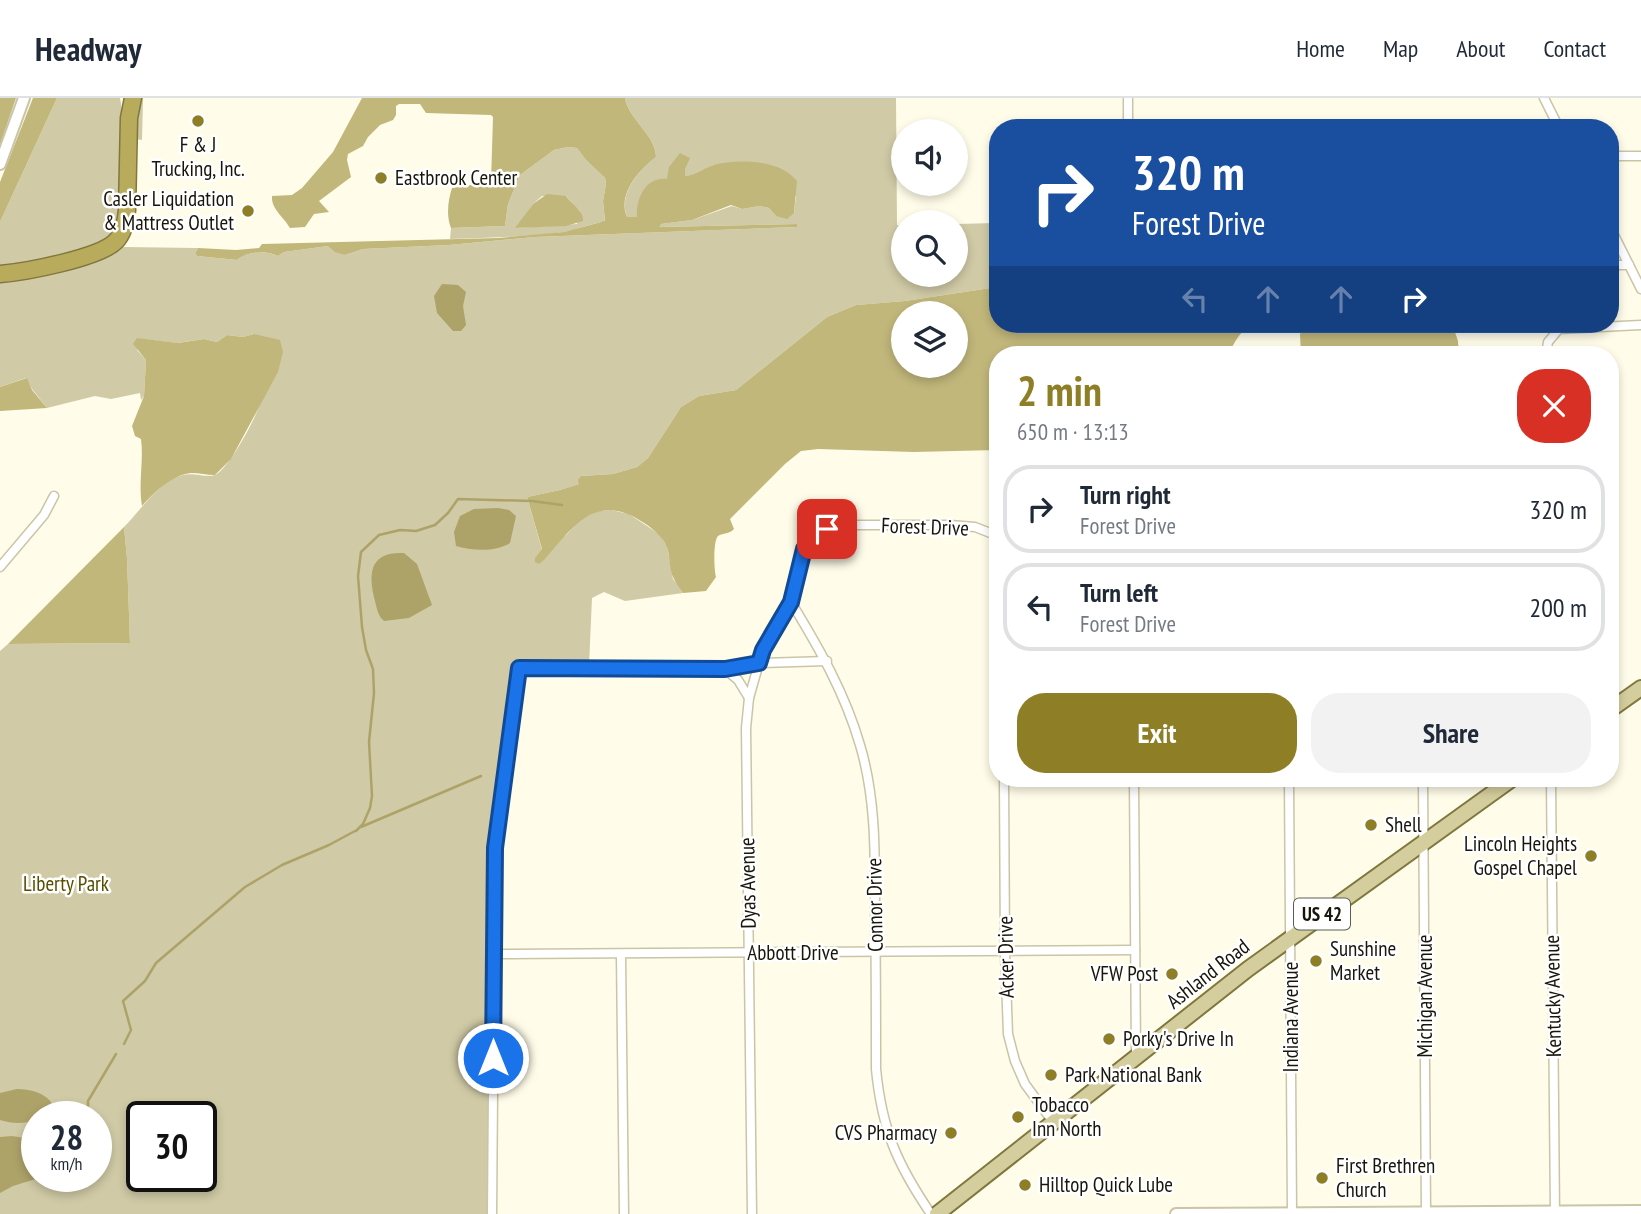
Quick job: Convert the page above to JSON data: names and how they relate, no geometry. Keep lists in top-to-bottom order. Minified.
{"streets":{"main road":["US 42","Ashland Road"],"street":["Forest Drive","Dyas Avenue","Connor Drive","Abbott Drive","Acker Drive","Michigan Avenue","Kentucky Avenue","Indiana Avenue"]},"crossings":[["Forest Drive","Dyas Avenue"],["Forest Drive","Connor Drive"],["Dyas Avenue","Abbott Drive"],["Connor Drive","Abbott Drive"],["Abbott Drive","Acker Drive"],["Acker Drive","Ashland Road"],["Ashland Road","Michigan Avenue"],["Ashland Road","Indiana Avenue"]],"parks":["Liberty Park"],"places":["F & J Trucking, Inc.","Eastbrook Center","Casler Liquidation & Mattress Outlet","Shell","Lincoln Heights Gospel Chapel","Sunshine Market","VFW Post","Porky's Drive In","Park National Bank","Tobacco Inn North","CVS Pharmacy","First Brethren Church","Hilltop Quick Lube"],"page":{"header":"Headway","nav":["Home","Map","About","Contact"],"turn":["320 m","Forest Drive"],"heading":["2 min","650 m · 13:13"],"list":[{"name":"Turn right","note":"Forest Drive","value":"320 m"},{"name":"Turn left","note":"Forest Drive","value":"200 m"}],"buttons":["Exit","Share"],"speed":"28 km/h","limit":"30"}}
